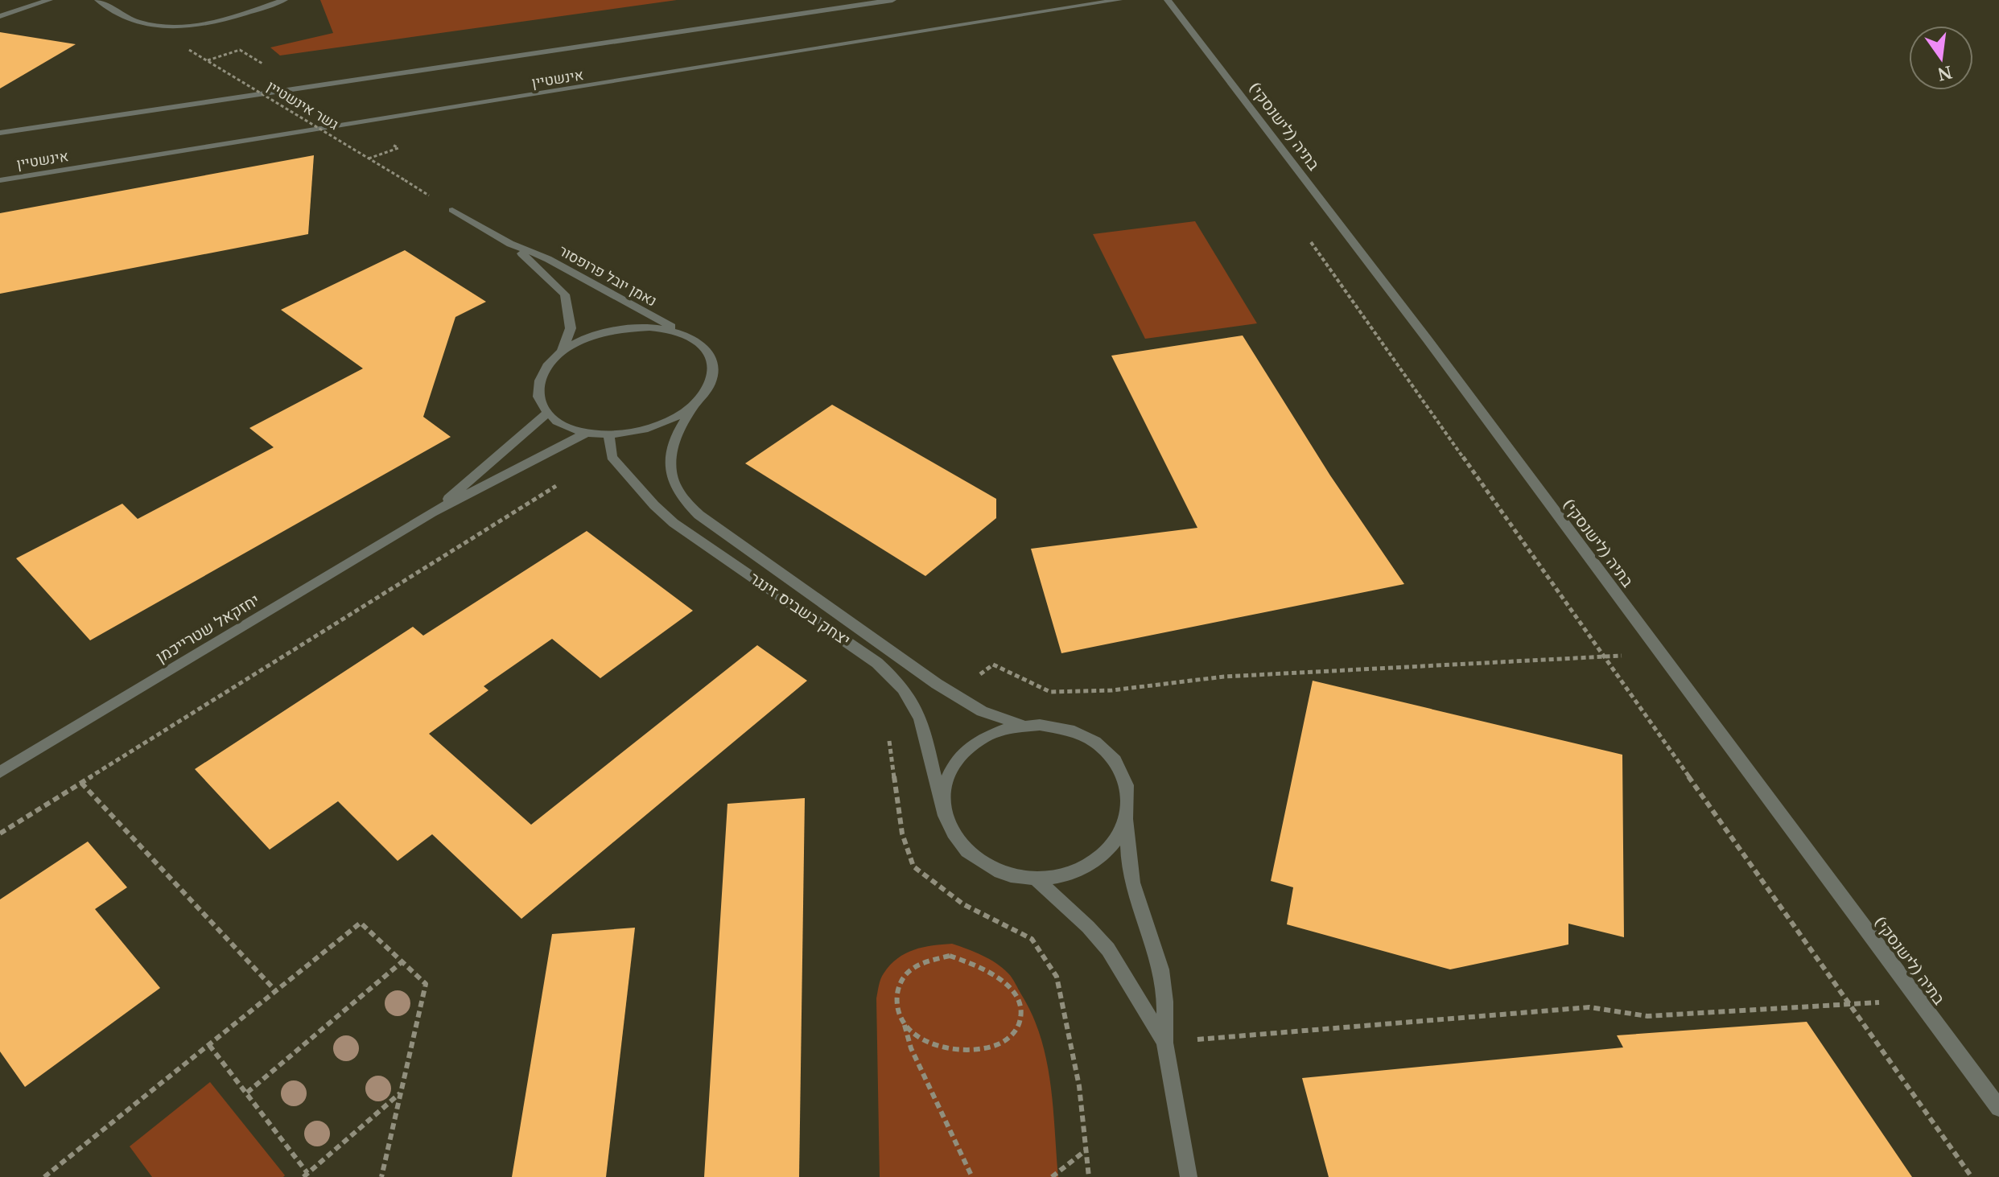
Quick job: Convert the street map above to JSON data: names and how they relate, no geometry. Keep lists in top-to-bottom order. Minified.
{"streets":{"street":["אינשטיין","בתיה (לישנסקי)","נאמן יובל פרופסור","יצחק בשביס זינגר","יחזקאל שטרייכמן"],"path":["גשר אינשטיין"]},"crossings":[["נאמן יובל פרופסור","יצחק בשביס זינגר"],["נאמן יובל פרופסור","יחזקאל שטרייכמן"],["יצחק בשביס זינגר","יחזקאל שטרייכמן"]],"north":"bottom"}
